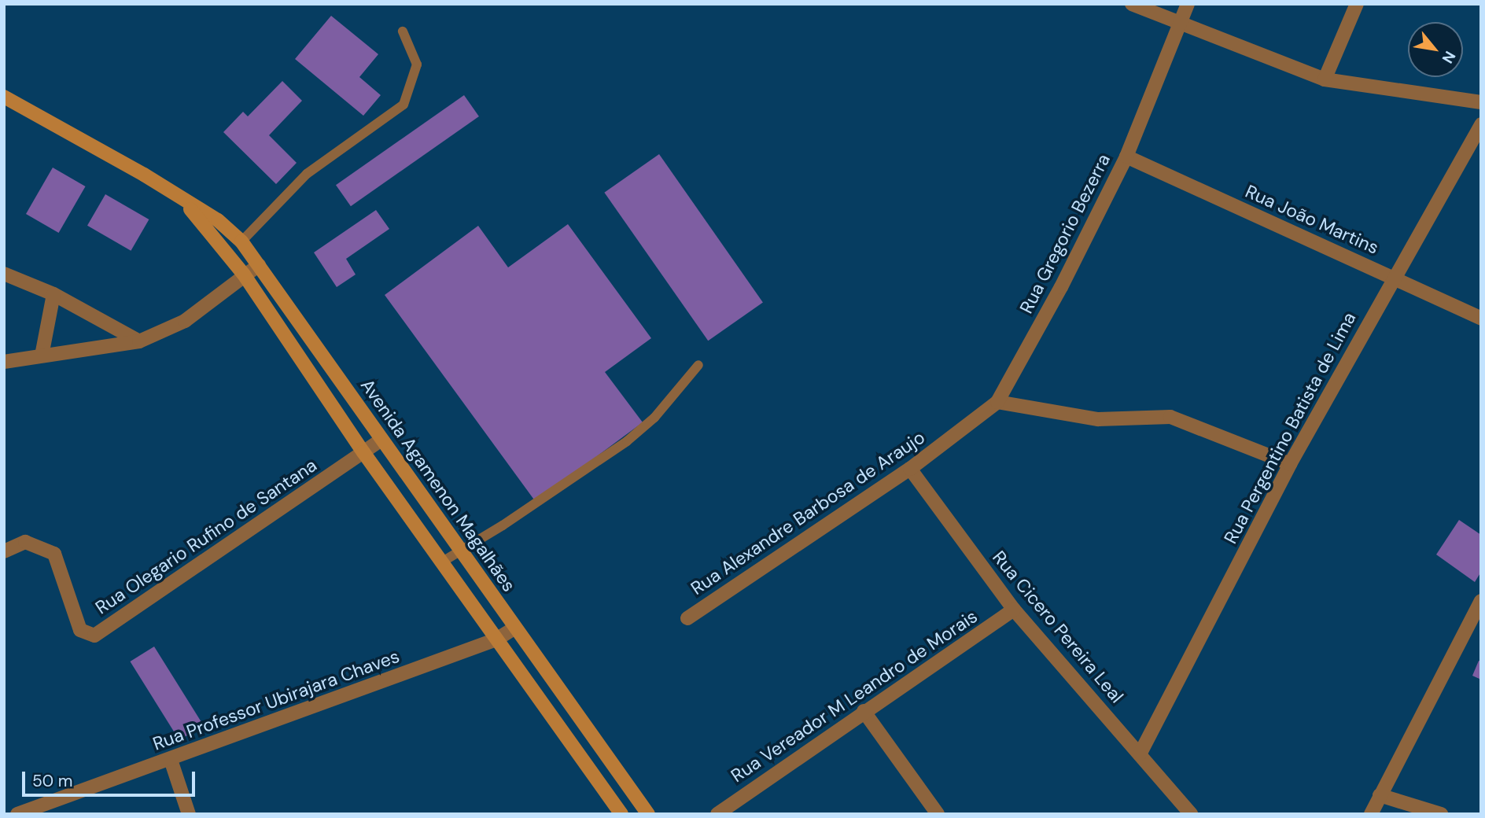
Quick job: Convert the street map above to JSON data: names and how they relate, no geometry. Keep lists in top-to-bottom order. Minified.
{"streets":{"main road":["Avenida Agamenon Magalhães"],"street":["Rua João Martins","Rua Gregorio Bezerra","Rua Pergentino Batista de Lima","Rua Alexandre Barbosa de Araujo","Rua Olegario Rufino de Santana","Rua Cicero Pereira Leal","Rua Vereador M Leandro de Morais","Rua Professor Ubirajara Chaves"]},"crossings":[["Rua João Martins","Rua Gregorio Bezerra"],["Rua João Martins","Rua Pergentino Batista de Lima"],["Rua Gregorio Bezerra","Rua Alexandre Barbosa de Araujo"],["Rua Pergentino Batista de Lima","Rua Cicero Pereira Leal"],["Avenida Agamenon Magalhães","Rua Olegario Rufino de Santana"],["Avenida Agamenon Magalhães","Rua Professor Ubirajara Chaves"],["Rua Alexandre Barbosa de Araujo","Rua Cicero Pereira Leal"],["Rua Cicero Pereira Leal","Rua Vereador M Leandro de Morais"]],"scale_bar":"50 m","north":"bottom right"}
